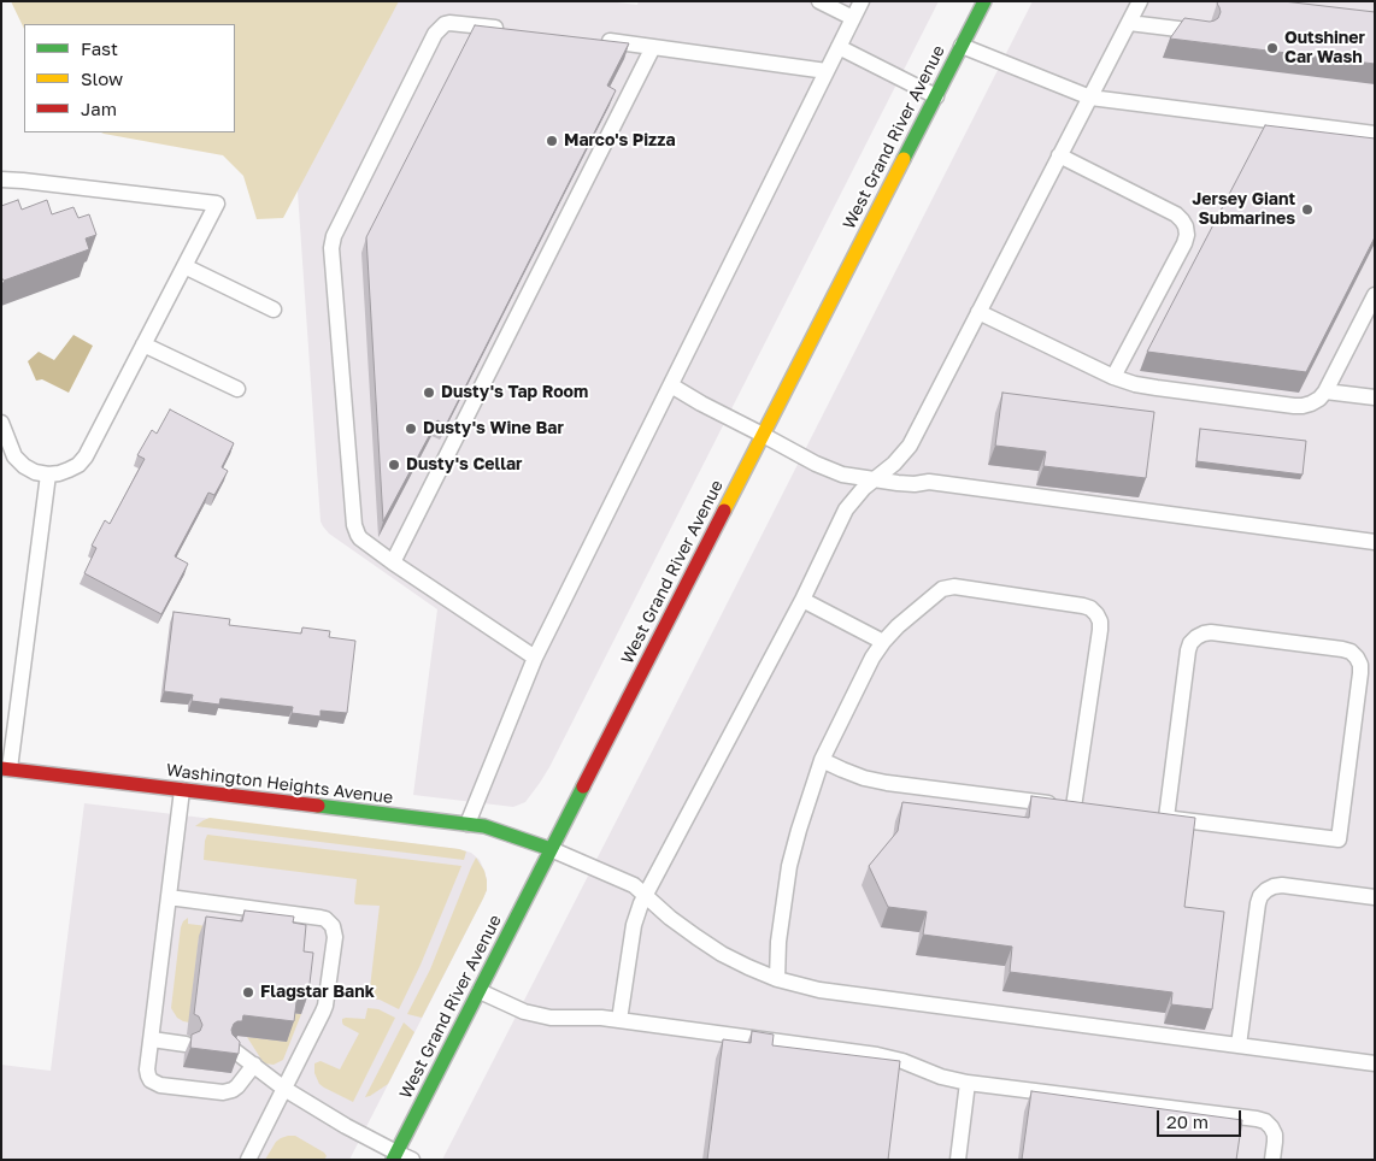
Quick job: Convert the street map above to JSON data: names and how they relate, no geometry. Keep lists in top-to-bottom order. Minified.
{"streets":{"main road":["West Grand River Avenue","Washington Heights Avenue"]},"crossings":[["West Grand River Avenue","Washington Heights Avenue"]],"places":["Outshiner Car Wash","Marco's Pizza","Jersey Giant Submarines","Dusty's Tap Room","Dusty's Wine Bar","Dusty's Cellar","Flagstar Bank"],"legend":["Fast","Slow","Jam"],"scale_bar":"20 m"}
